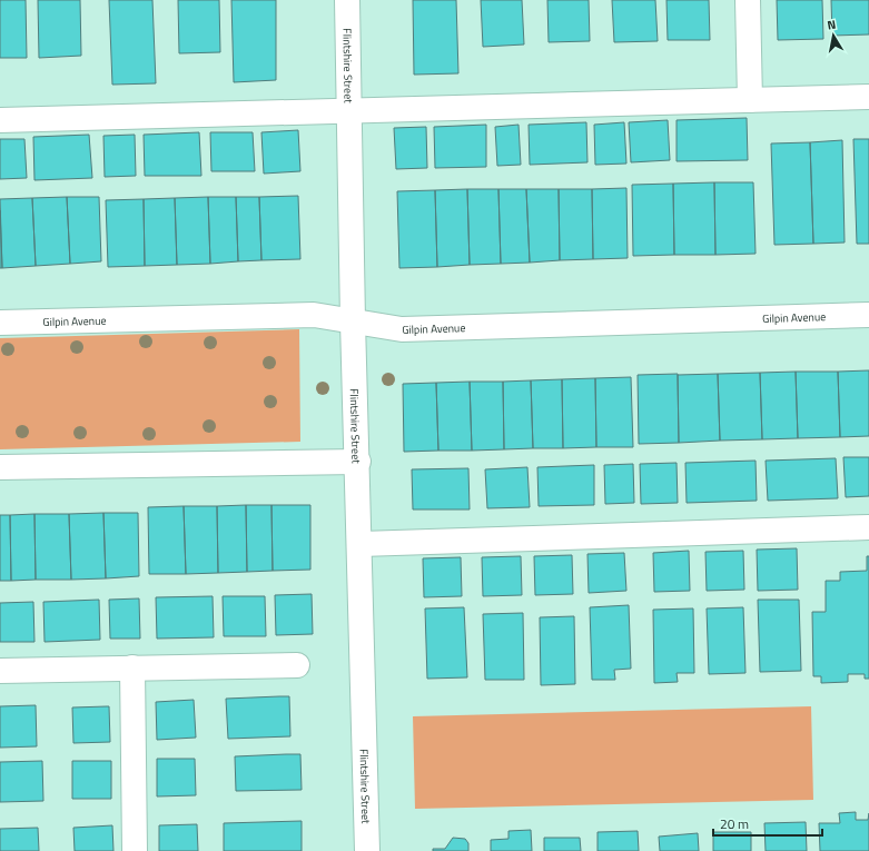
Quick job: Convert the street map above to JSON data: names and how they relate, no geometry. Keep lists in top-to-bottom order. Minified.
{"streets":{"street":["Flintshire Street","Gilpin Avenue"]},"crossings":[["Flintshire Street","Gilpin Avenue"]],"scale_bar":"20 m","north":"top"}
